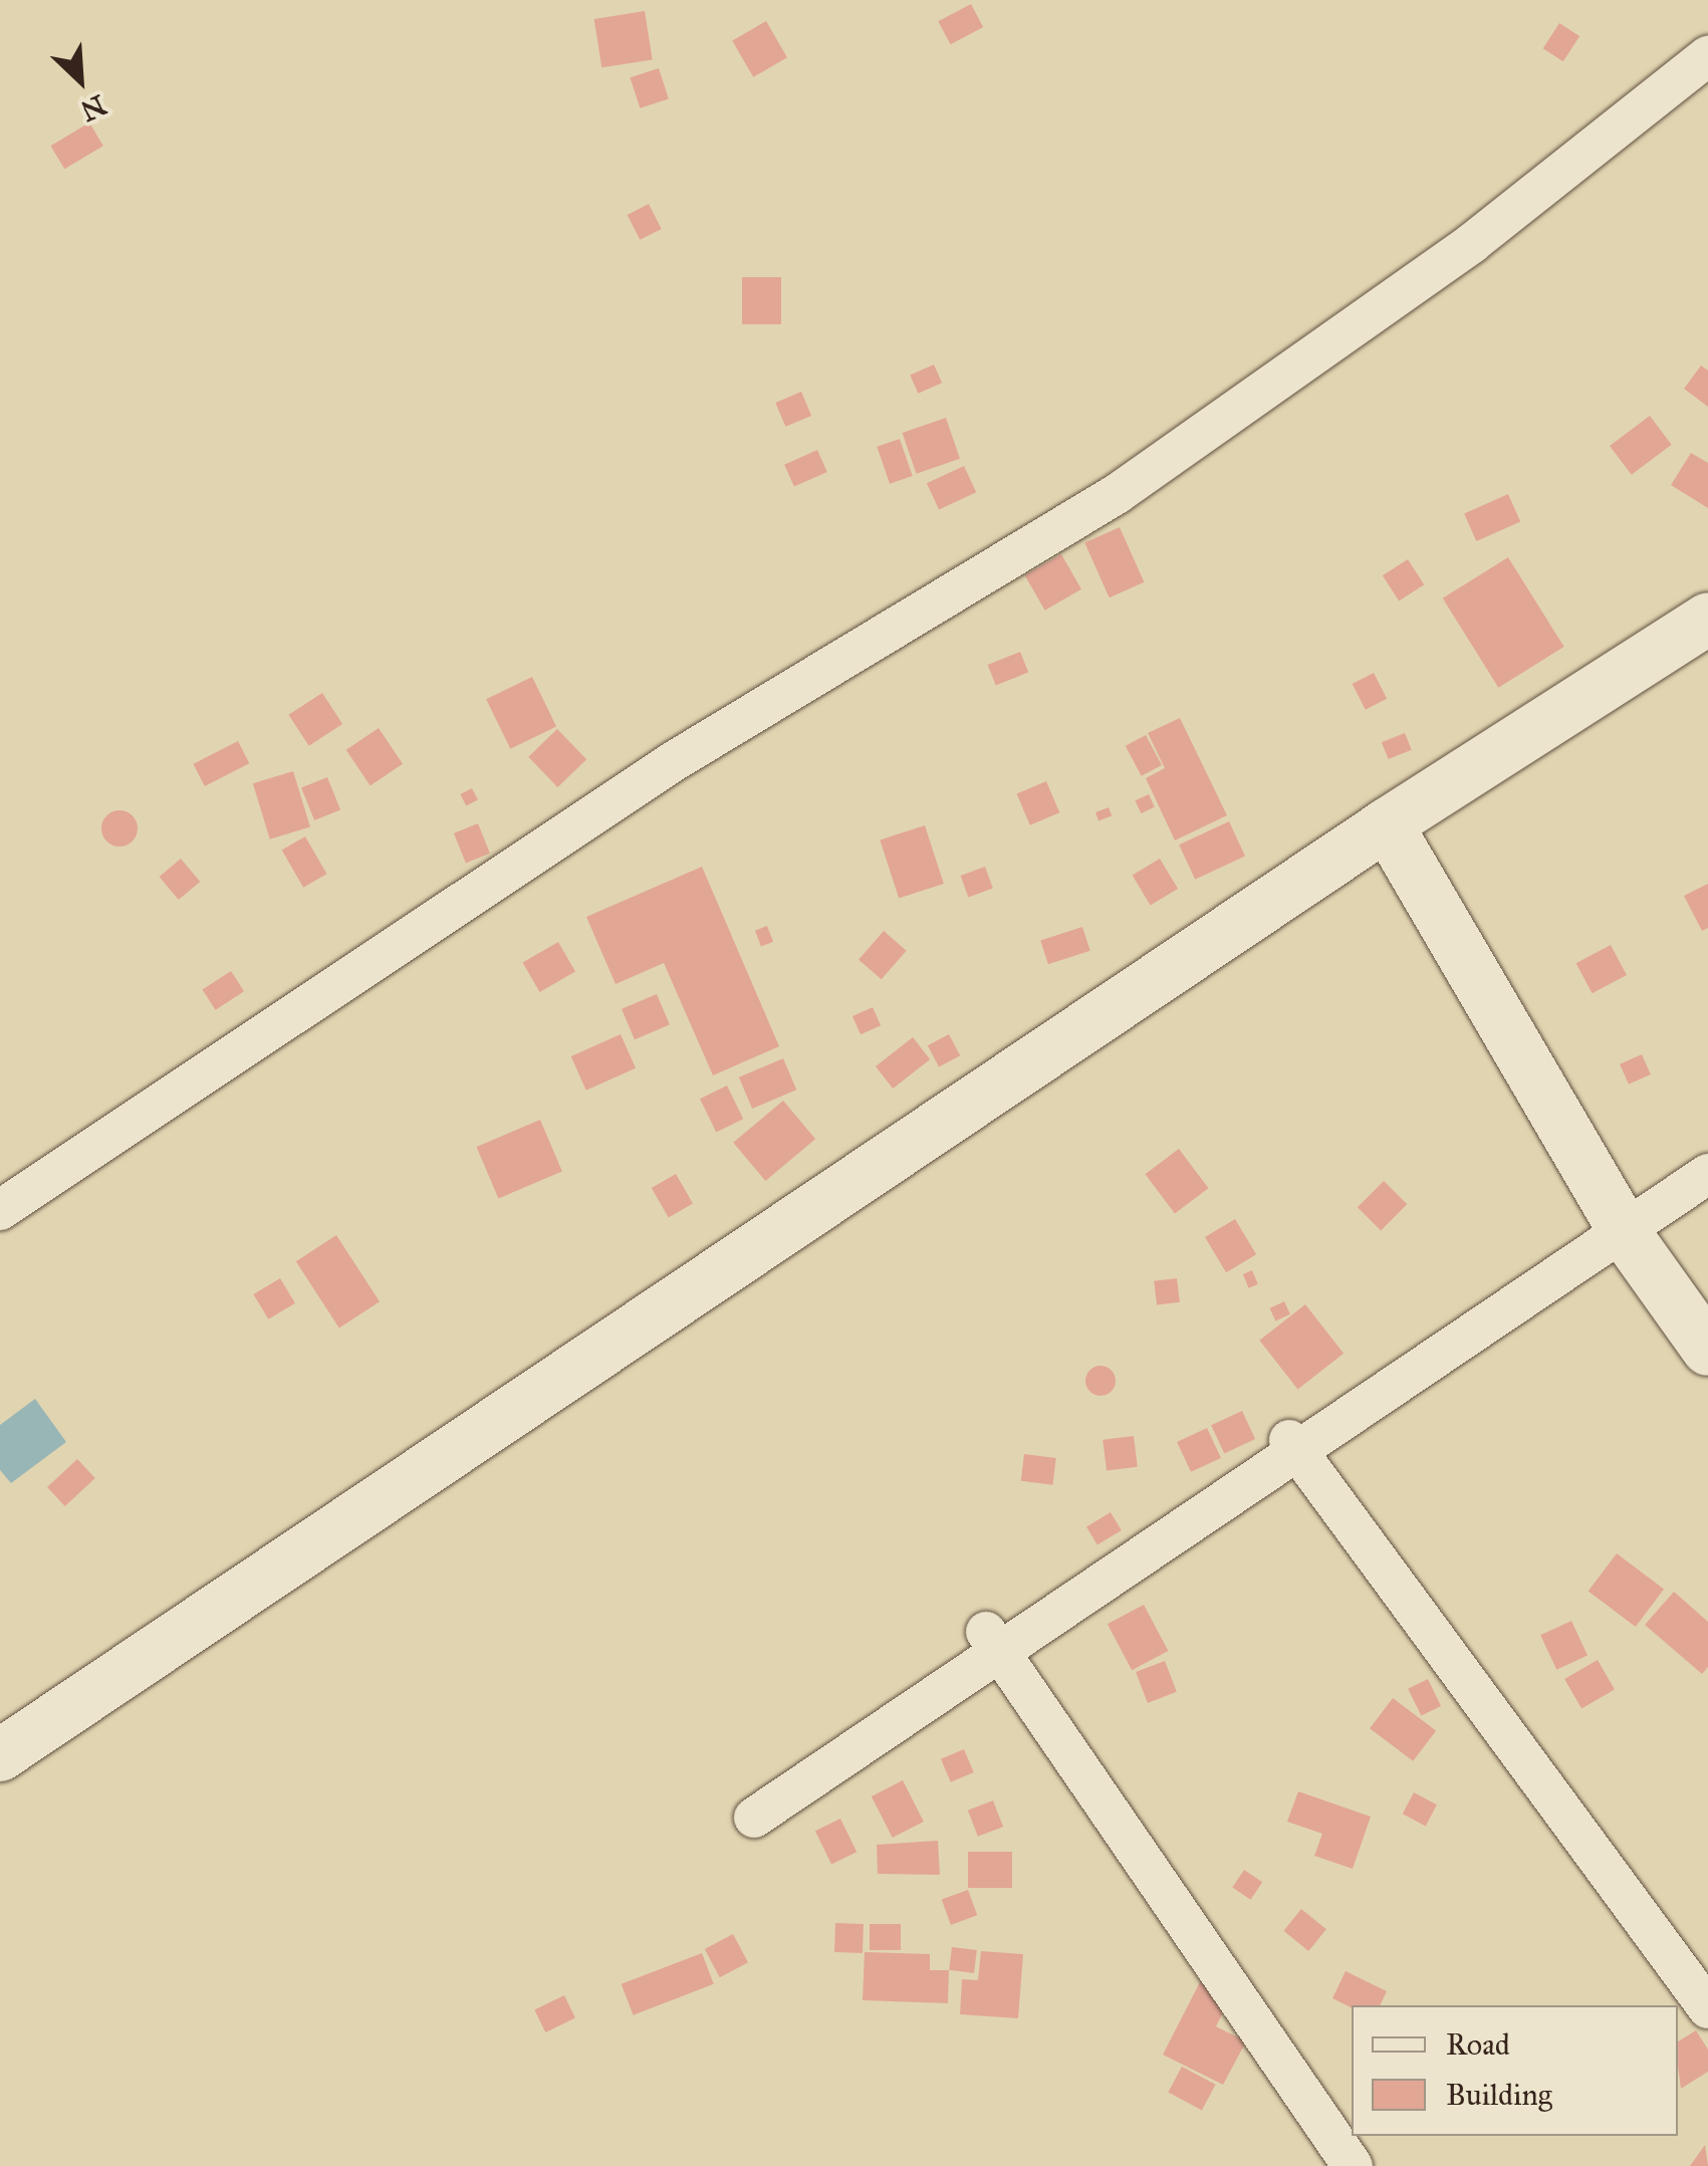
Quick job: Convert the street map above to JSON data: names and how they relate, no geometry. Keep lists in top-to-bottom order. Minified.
{"legend":["Road","Building"],"north":"bottom right"}
